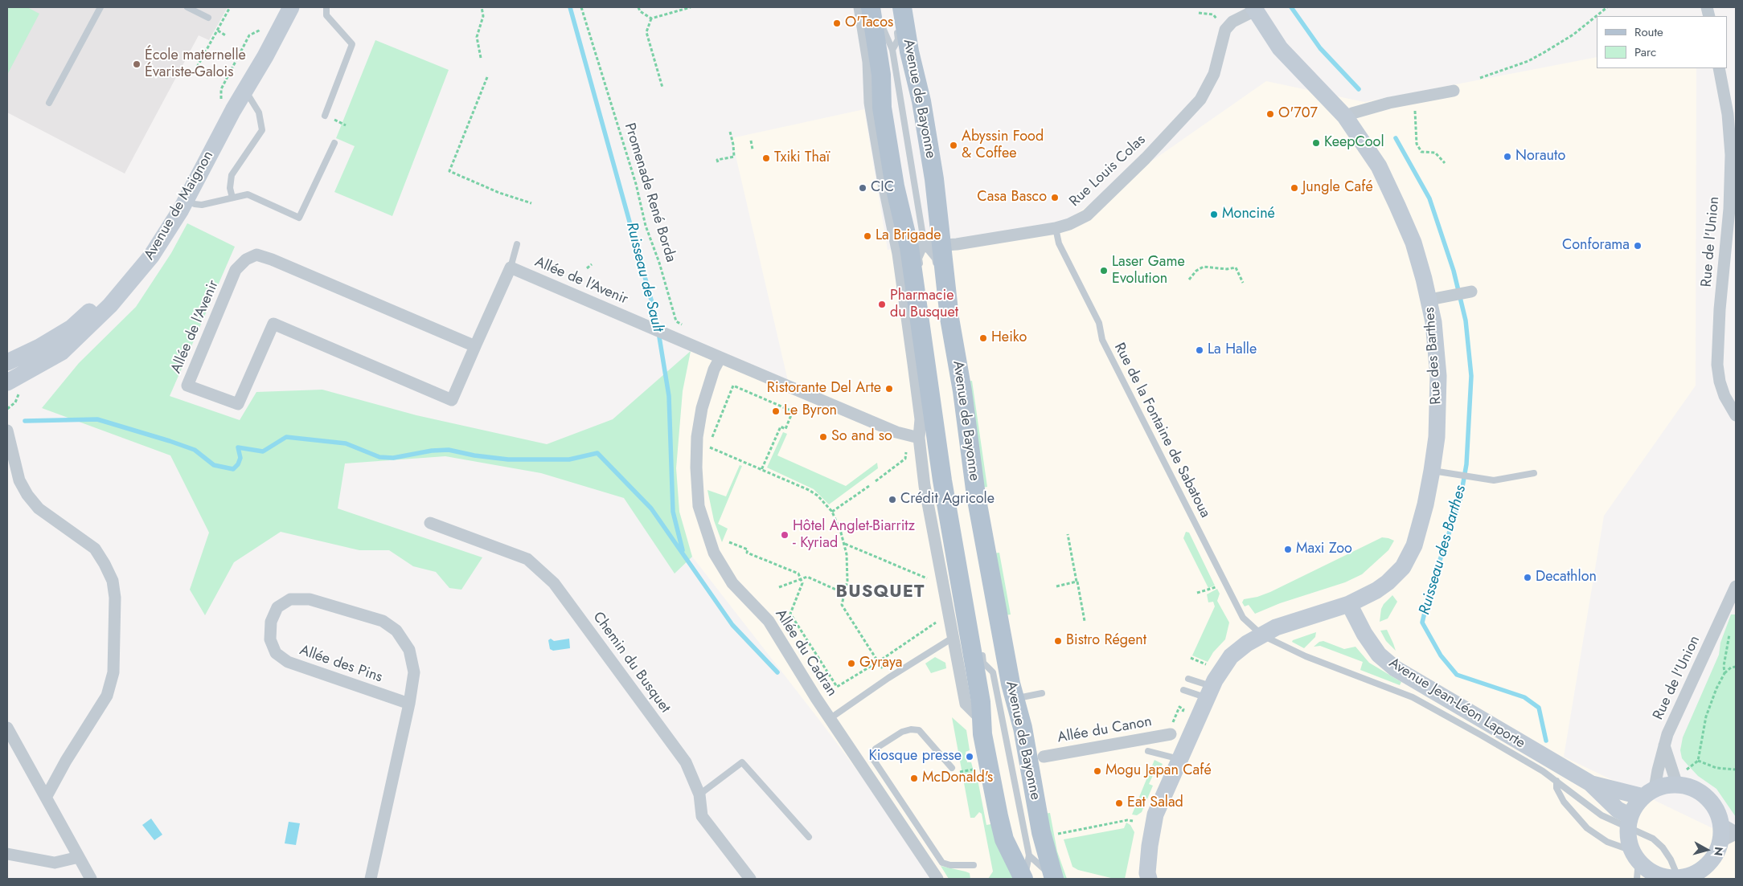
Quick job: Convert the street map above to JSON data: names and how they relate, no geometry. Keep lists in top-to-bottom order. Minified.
{"streets":{"main road":["Avenue de Bayonne"],"street":["Rue Louis Colas","Avenue de Maignon","Rue de l'Union","Allée de l'Avenir","Rue des Barthes","Allée du Cadran","Chemin du Busquet","Allée des Pins","Avenue Jean-Léon Laporte","Allée du Canon"],"lane":["Rue de la Fontaine de Sabatoua"],"path":["Promenade René Borda"]},"crossings":[["Avenue de Bayonne","Rue Louis Colas"],["Rue Louis Colas","Rue des Barthes"],["Rue Louis Colas","Rue de la Fontaine de Sabatoua"],["Rue de l'Union","Avenue Jean-Léon Laporte"],["Allée de l'Avenir","Allée du Cadran"],["Rue des Barthes","Avenue Jean-Léon Laporte"],["Rue de la Fontaine de Sabatoua","Avenue Jean-Léon Laporte"]],"districts":["BUSQUET"],"water":["Ruisseau de Sault","Ruisseau des Barthes"],"places":["O'Tacos","École maternelle Évariste-Galois","O'707","KeepCool","Abyssin Food & Coffee","Norauto","Txiki Thaï","CIC","Jungle Café","Casa Basco","Monciné","La Brigade","Conforama","Laser Game Evolution","Pharmacie du Busquet","Heiko","La Halle","Ristorante Del Arte","Le Byron","So and so","Crédit Agricole","Hôtel Anglet-Biarritz - Kyriad","Maxi Zoo","Decathlon","Bistro Régent","Gyraya","Kiosque presse","Mogu Japan Café","McDonald's","Eat Salad"],"legend":["Route","Parc"],"north":"right"}
